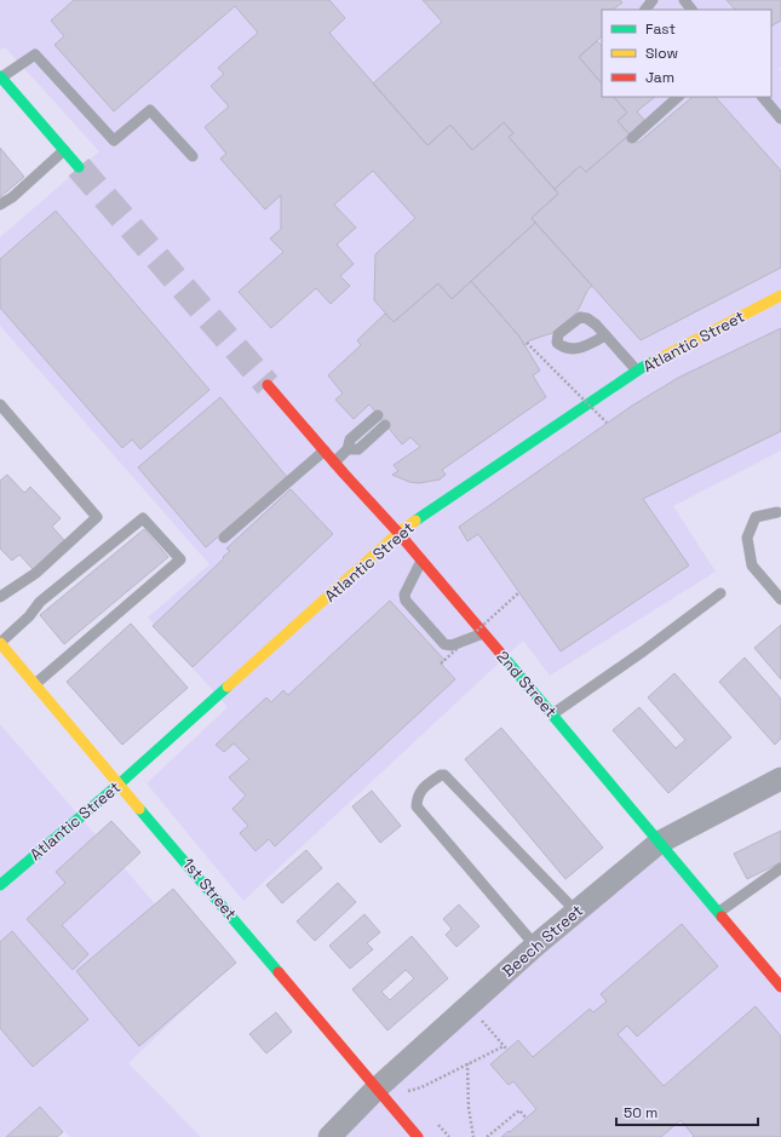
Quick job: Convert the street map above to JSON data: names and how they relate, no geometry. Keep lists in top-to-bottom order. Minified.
{"streets":{"street":["Atlantic Street","2nd Street","1st Street","Beech Street"]},"crossings":[["Atlantic Street","2nd Street"],["Atlantic Street","1st Street"],["2nd Street","Beech Street"],["1st Street","Beech Street"]],"legend":["Fast","Slow","Jam"],"scale_bar":"50 m"}
